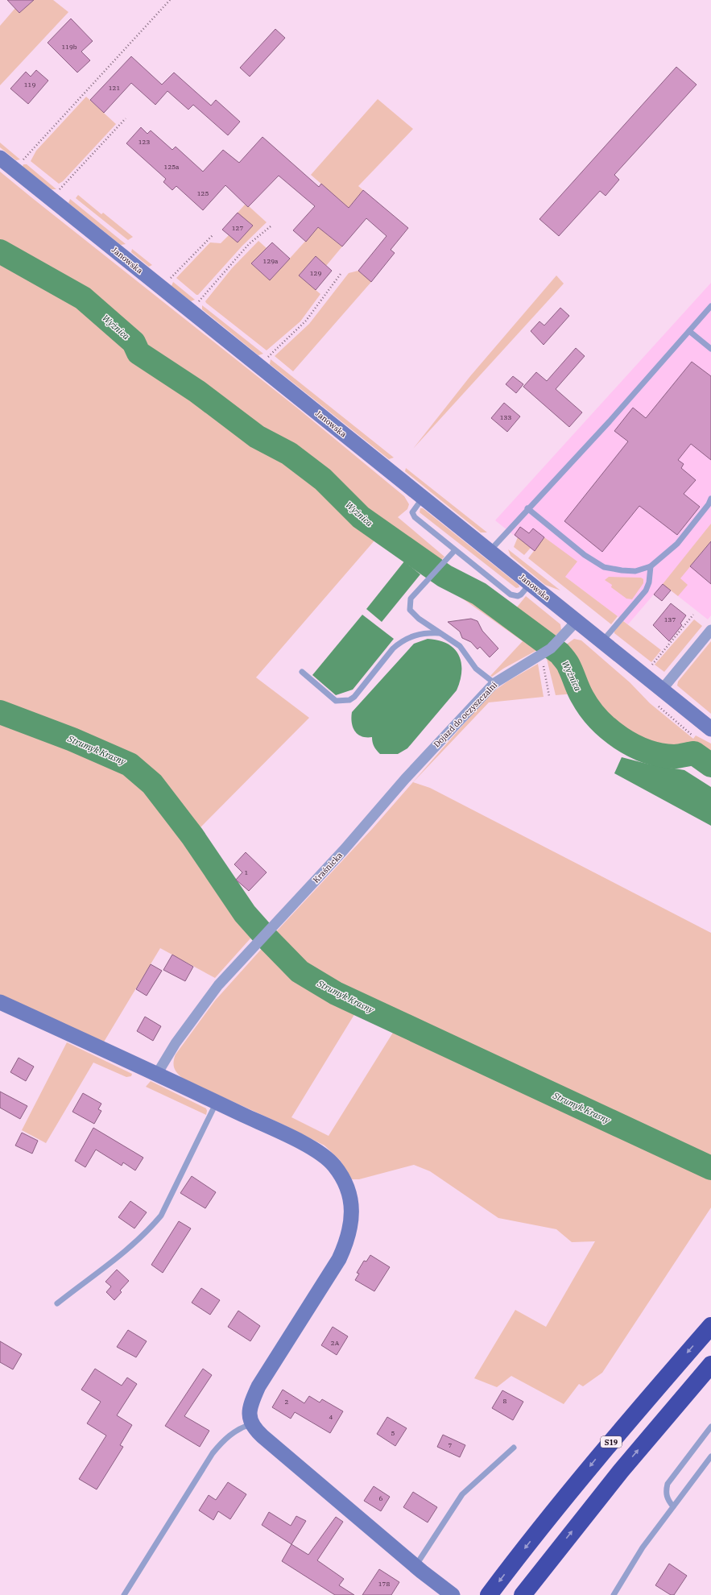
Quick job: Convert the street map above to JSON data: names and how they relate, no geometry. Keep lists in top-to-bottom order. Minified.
{"streets":{"highway":["S19"],"street":["Janowska","Dojazd do oczyszczalni","Kraśnicka"]},"crossings":[["Janowska","Dojazd do oczyszczalni"],["Dojazd do oczyszczalni","Kraśnicka"]],"water":["Wyżnica","Strumyk Krasny"],"house_numbers":["119b","119","121","123","125a","125","127","129a","129","133","137","1","2A","8","2","4","5","7","6","178"]}
